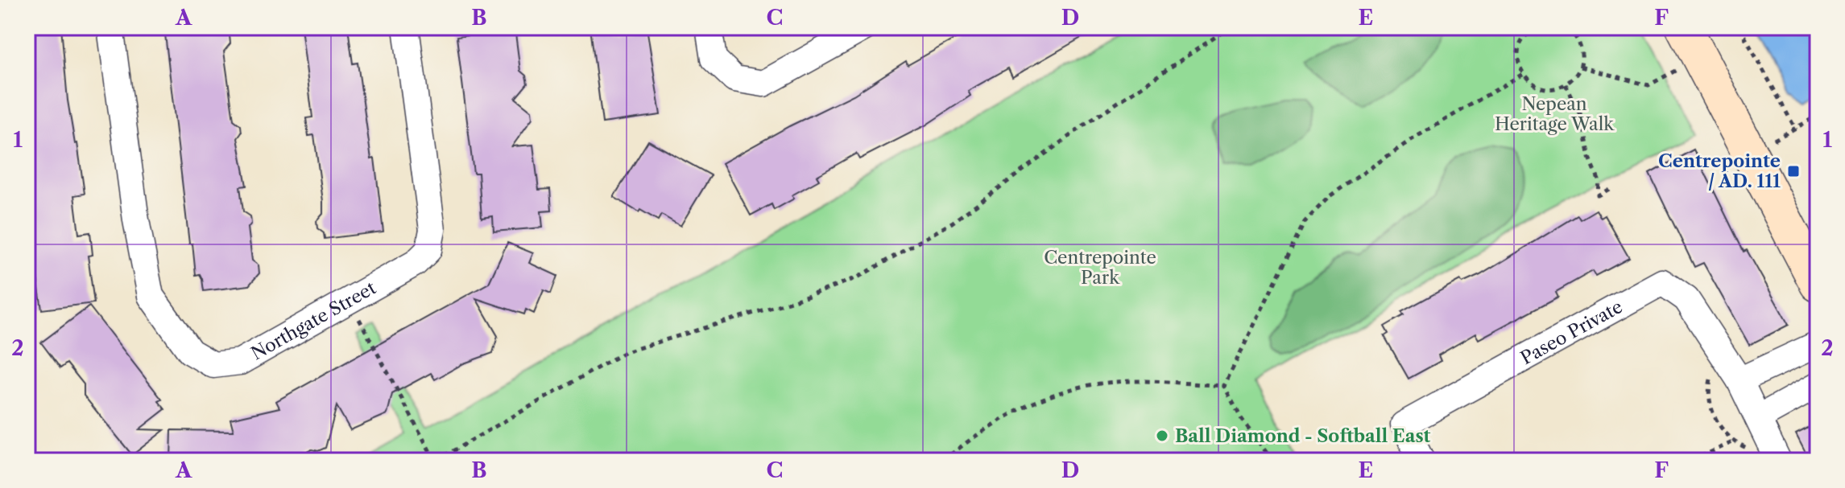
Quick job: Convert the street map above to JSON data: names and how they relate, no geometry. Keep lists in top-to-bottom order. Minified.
{"streets":{"street":["Northgate Street","Paseo Private"]},"parks":["Nepean Heritage Walk","Centrepointe Park"],"places":{"transit":["Centrepointe / AD. 111"],"other":["Ball Diamond - Softball East"]},"grid":{"columns":["A","B","C","D","E","F"],"rows":["1","2"]}}
